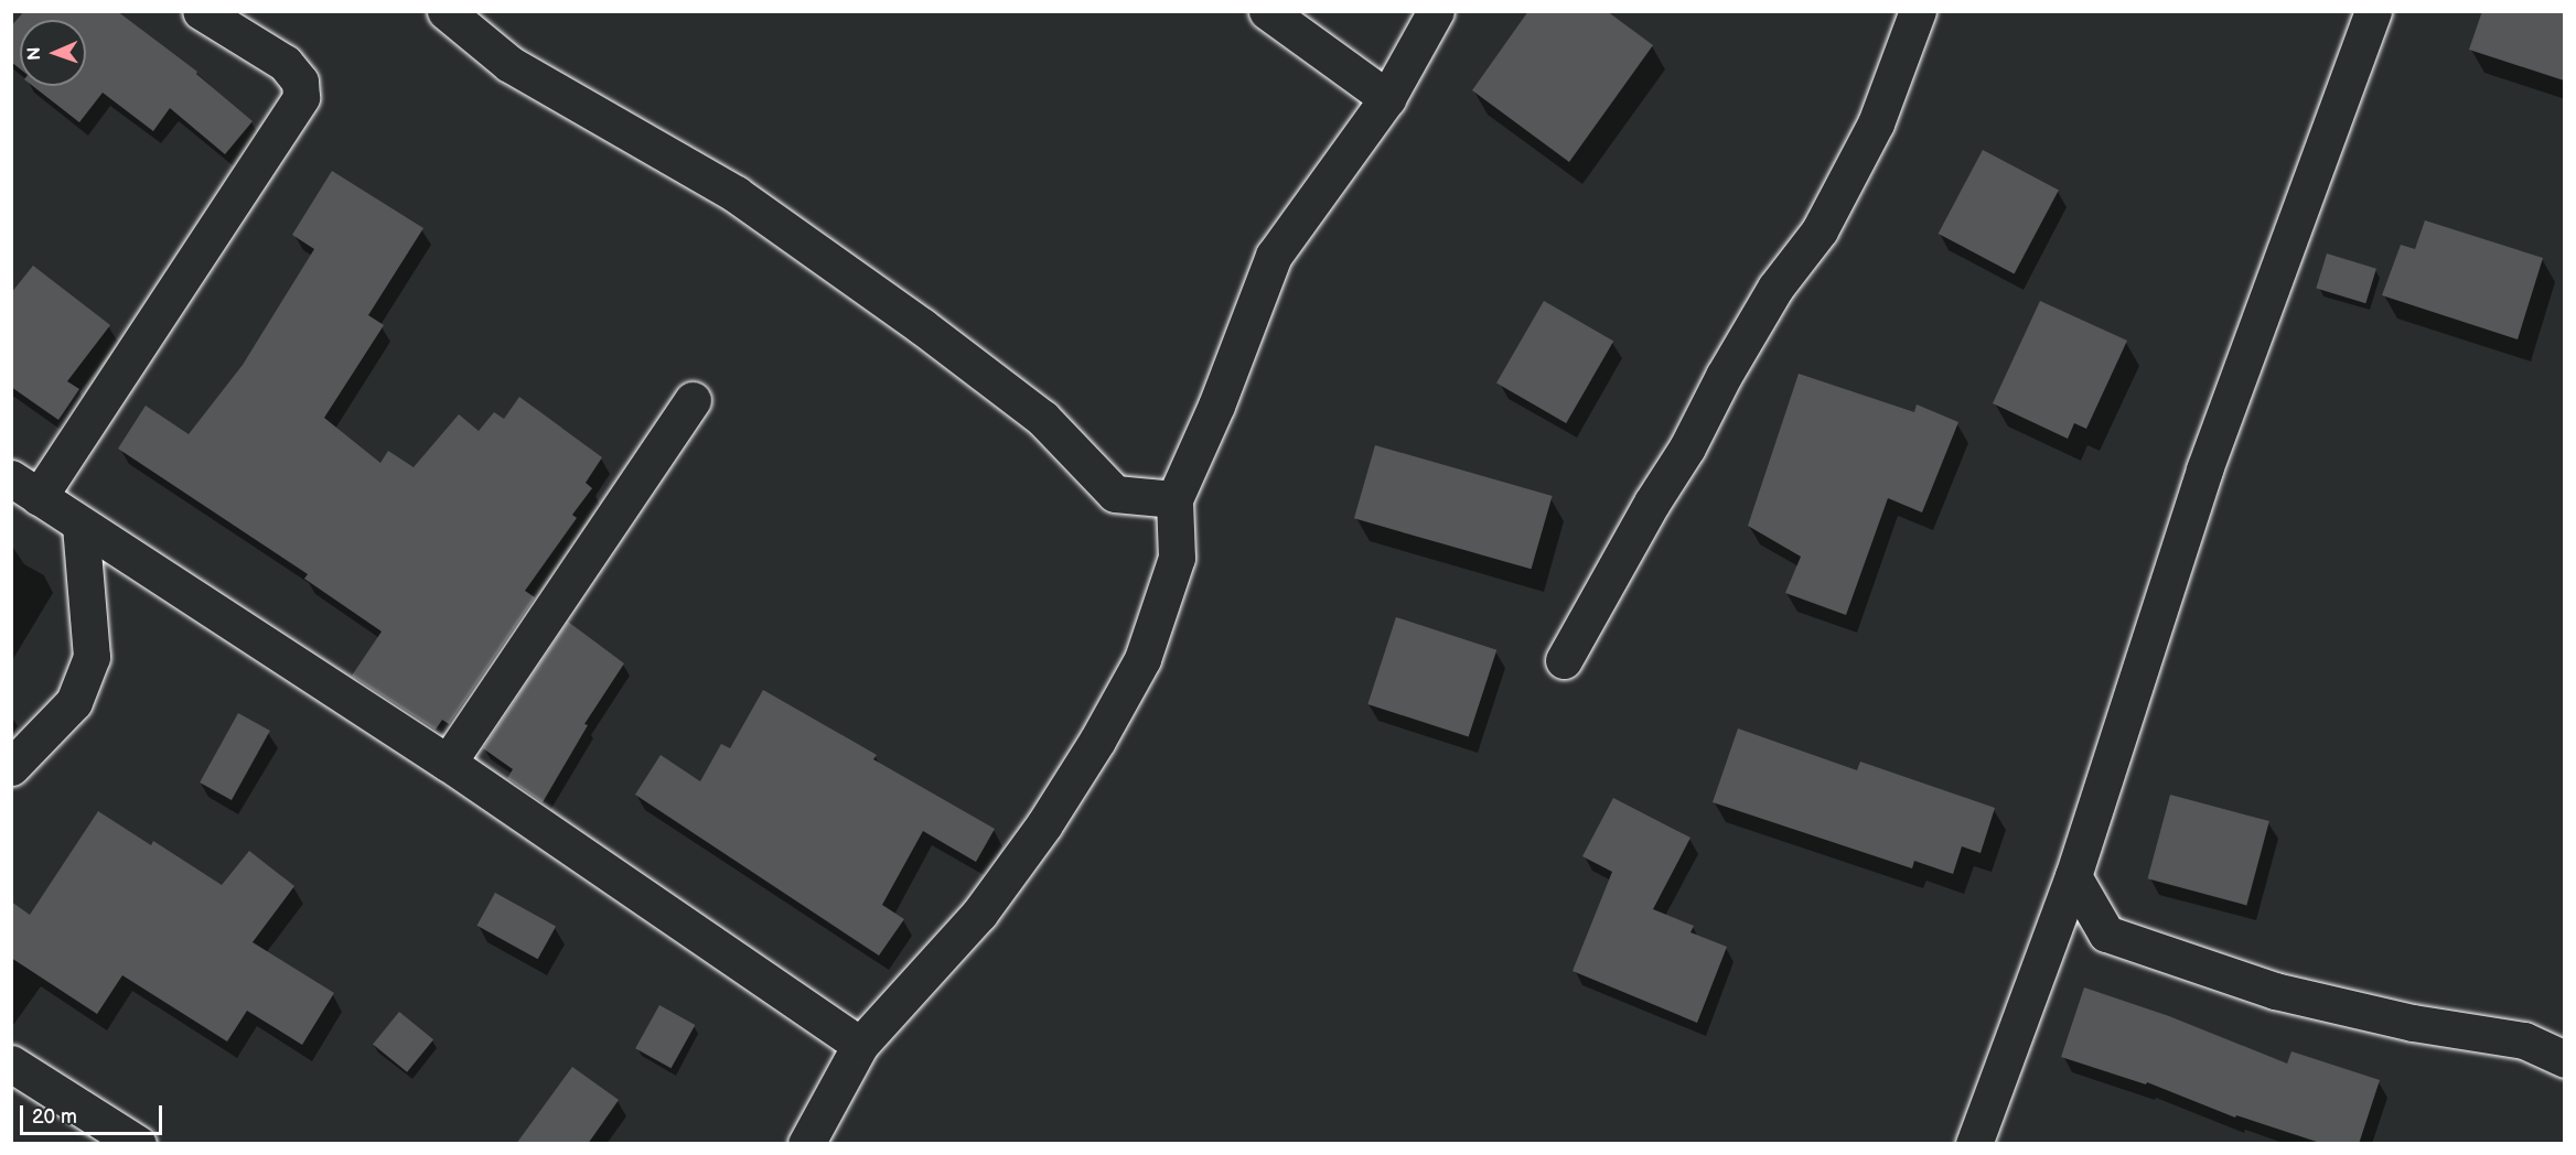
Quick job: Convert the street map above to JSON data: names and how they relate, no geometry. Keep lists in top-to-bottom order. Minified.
{"scale_bar":"20 m","north":"left"}
